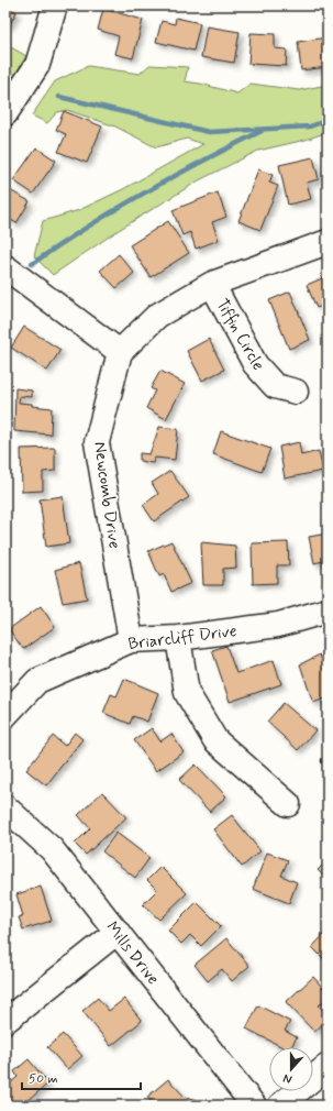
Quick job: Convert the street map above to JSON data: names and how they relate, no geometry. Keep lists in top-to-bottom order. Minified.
{"streets":{"street":["Tiffin Circle","Newcomb Drive","Briarcliff Drive","Mills Drive"]},"crossings":[["Newcomb Drive","Briarcliff Drive"]],"scale_bar":"50 m","north":"bottom"}
